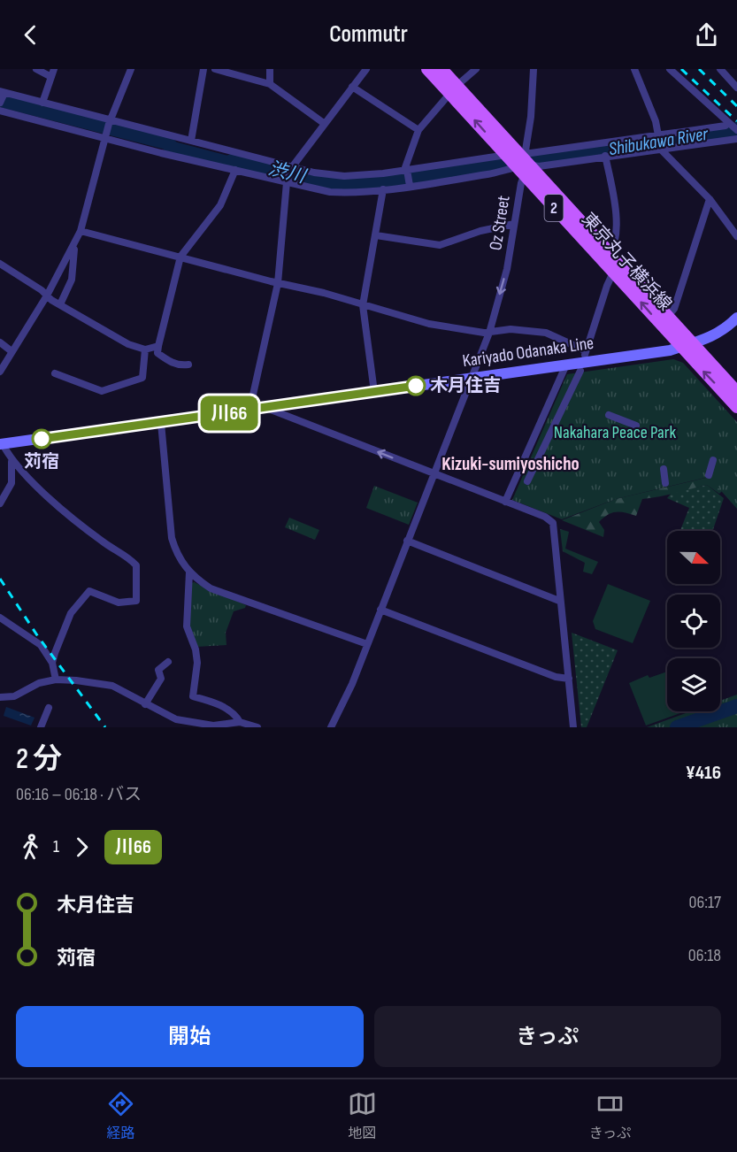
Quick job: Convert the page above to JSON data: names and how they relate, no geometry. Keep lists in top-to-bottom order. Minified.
{"streets":{"main road":["2","東京丸子横浜線"],"street":["Oz Street","Kariyado Odanaka Line"]},"crossings":[["2","東京丸子横浜線"],["2","Kariyado Odanaka Line"],["Oz Street","東京丸子横浜線"],["Oz Street","Kariyado Odanaka Line"],["東京丸子横浜線","Kariyado Odanaka Line"]],"districts":["Kizuki-sumiyoshicho"],"water":["Shibukawa River","渋川"],"parks":["Nakahara Peace Park"],"places":["木月住吉","苅宿"],"lines":["bus line 川66"],"north":"right","page":{"header":"Commutr","on_map":"川66","heading":["2 分","06:16 – 06:18 · バス","¥416"],"legs":["1","川66"],"list":[{"name":"木月住吉","value":"06:17"},{"name":"苅宿","value":"06:18"}],"buttons":["開始","きっぷ"],"tabs":["経路","地図","きっぷ"]}}
